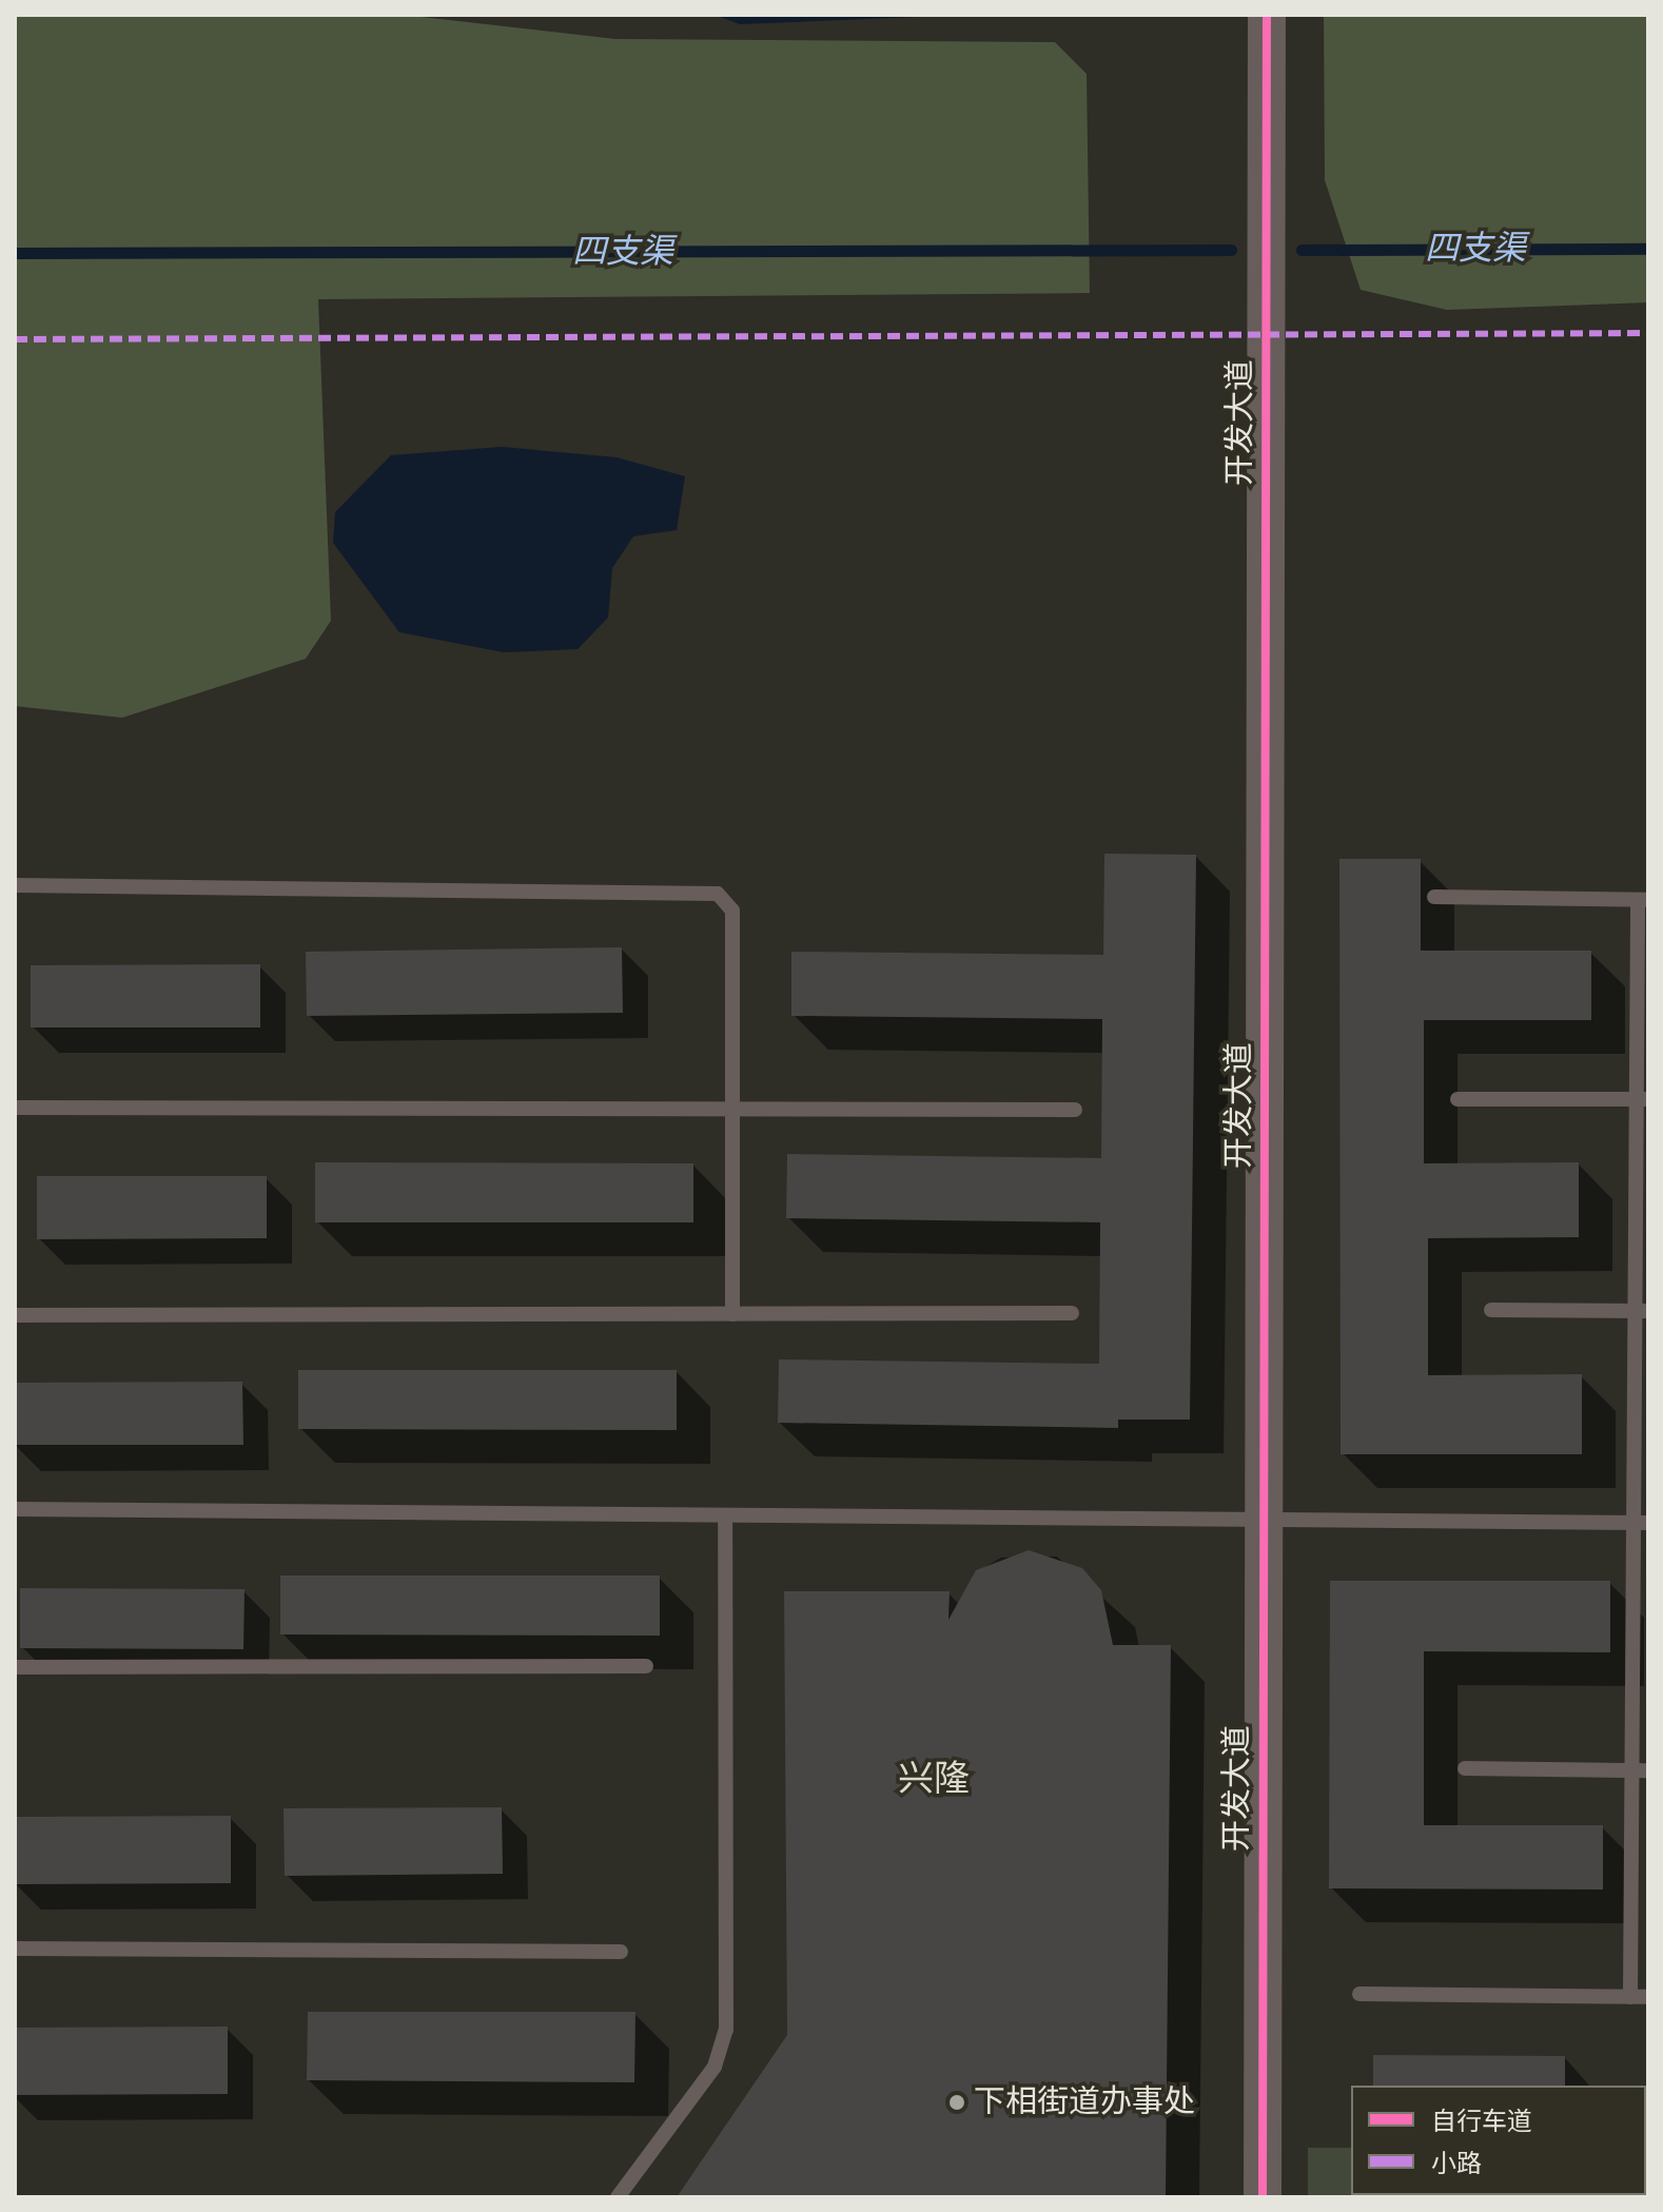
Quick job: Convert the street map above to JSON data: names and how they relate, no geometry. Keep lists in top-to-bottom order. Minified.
{"streets":{"street":["开发大道"]},"districts":["兴隆"],"water":["四支渠"],"places":["下相街道办事处"],"legend":["自行车道","小路"]}
